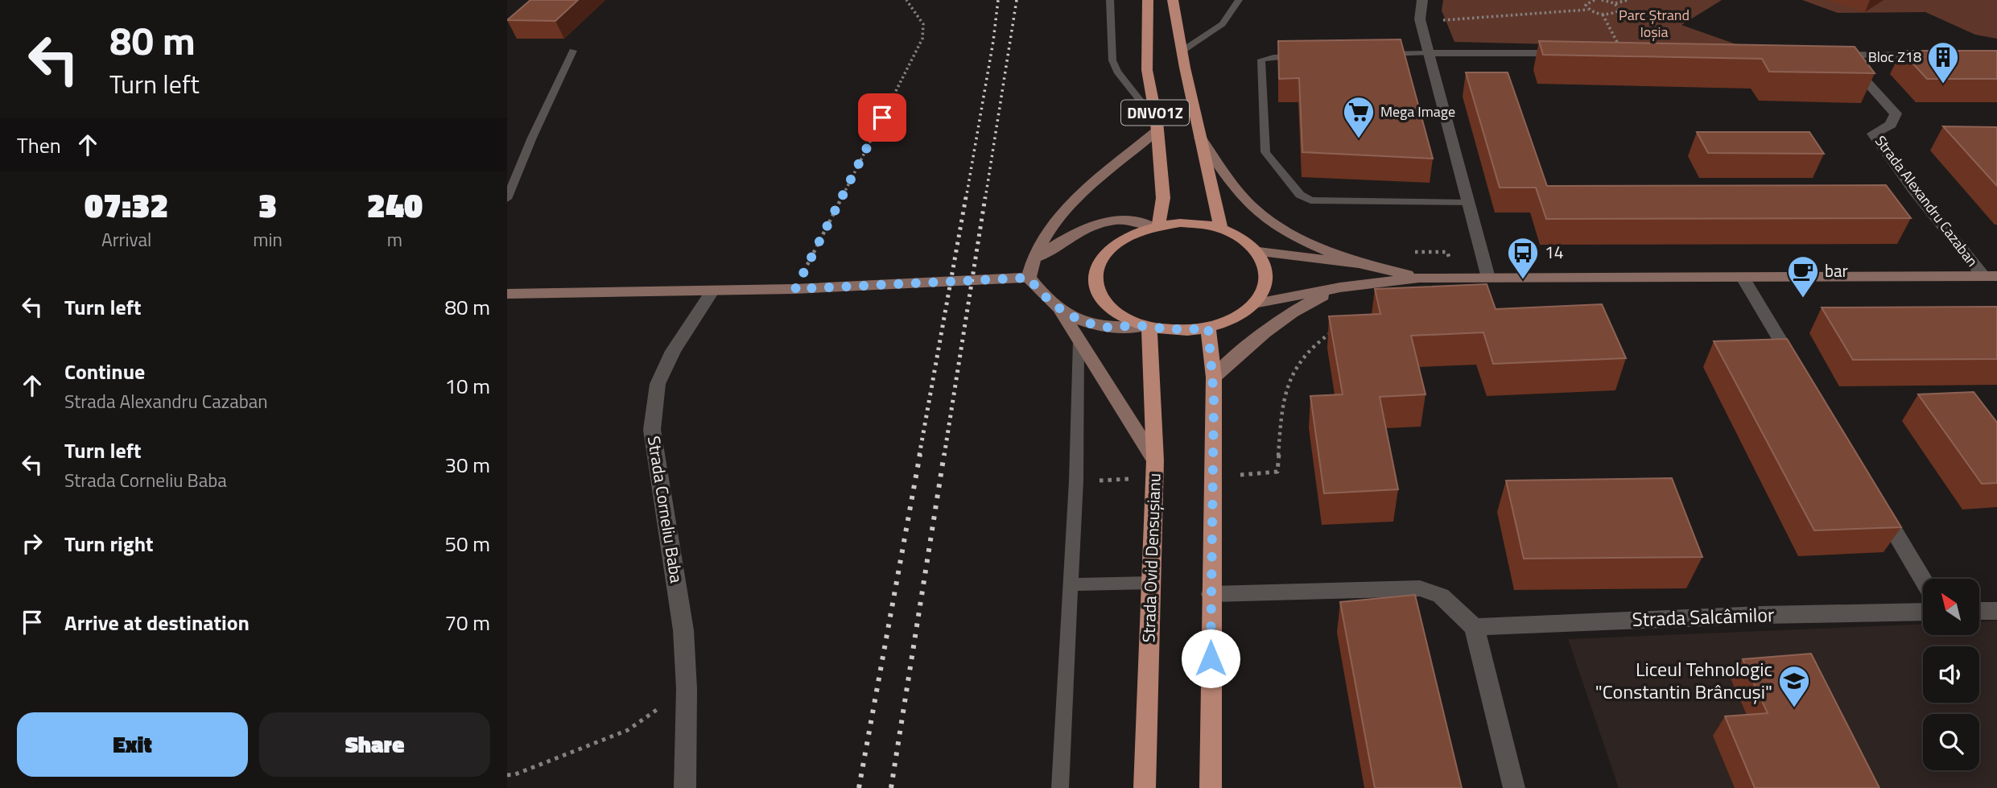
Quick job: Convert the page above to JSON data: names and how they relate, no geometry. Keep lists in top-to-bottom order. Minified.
{"streets":{"main road":["DNVO1Z","Strada Ovid Densușianu"],"street":["Strada Alexandru Cazaban","Strada Corneliu Baba","Strada Salcâmilor"]},"crossings":[["DNVO1Z","Strada Alexandru Cazaban"],["DNVO1Z","Strada Ovid Densușianu"],["Strada Alexandru Cazaban","Strada Ovid Densușianu"]],"parks":["Parc Ștrand Ioșia"],"places":{"building":["Bloc Z18"],"supermarket":["Mega Image"],"bus stop":["14"],"cafe":["bar"],"school or university":["Liceul Tehnologic \"Constantin Brâncuși\""]},"north":"top left","page":{"turn":["80 m","Turn left"],"then":"Then","eta":["07:32","Arrival","3","min","240","m"],"list":[{"name":"Turn left","value":"80 m"},{"name":"Continue","note":"Strada Alexandru Cazaban","value":"10 m"},{"name":"Turn left","note":"Strada Corneliu Baba","value":"30 m"},{"name":"Turn right","value":"50 m"},{"name":"Arrive at destination","value":"70 m"}],"buttons":["Exit","Share"]}}
